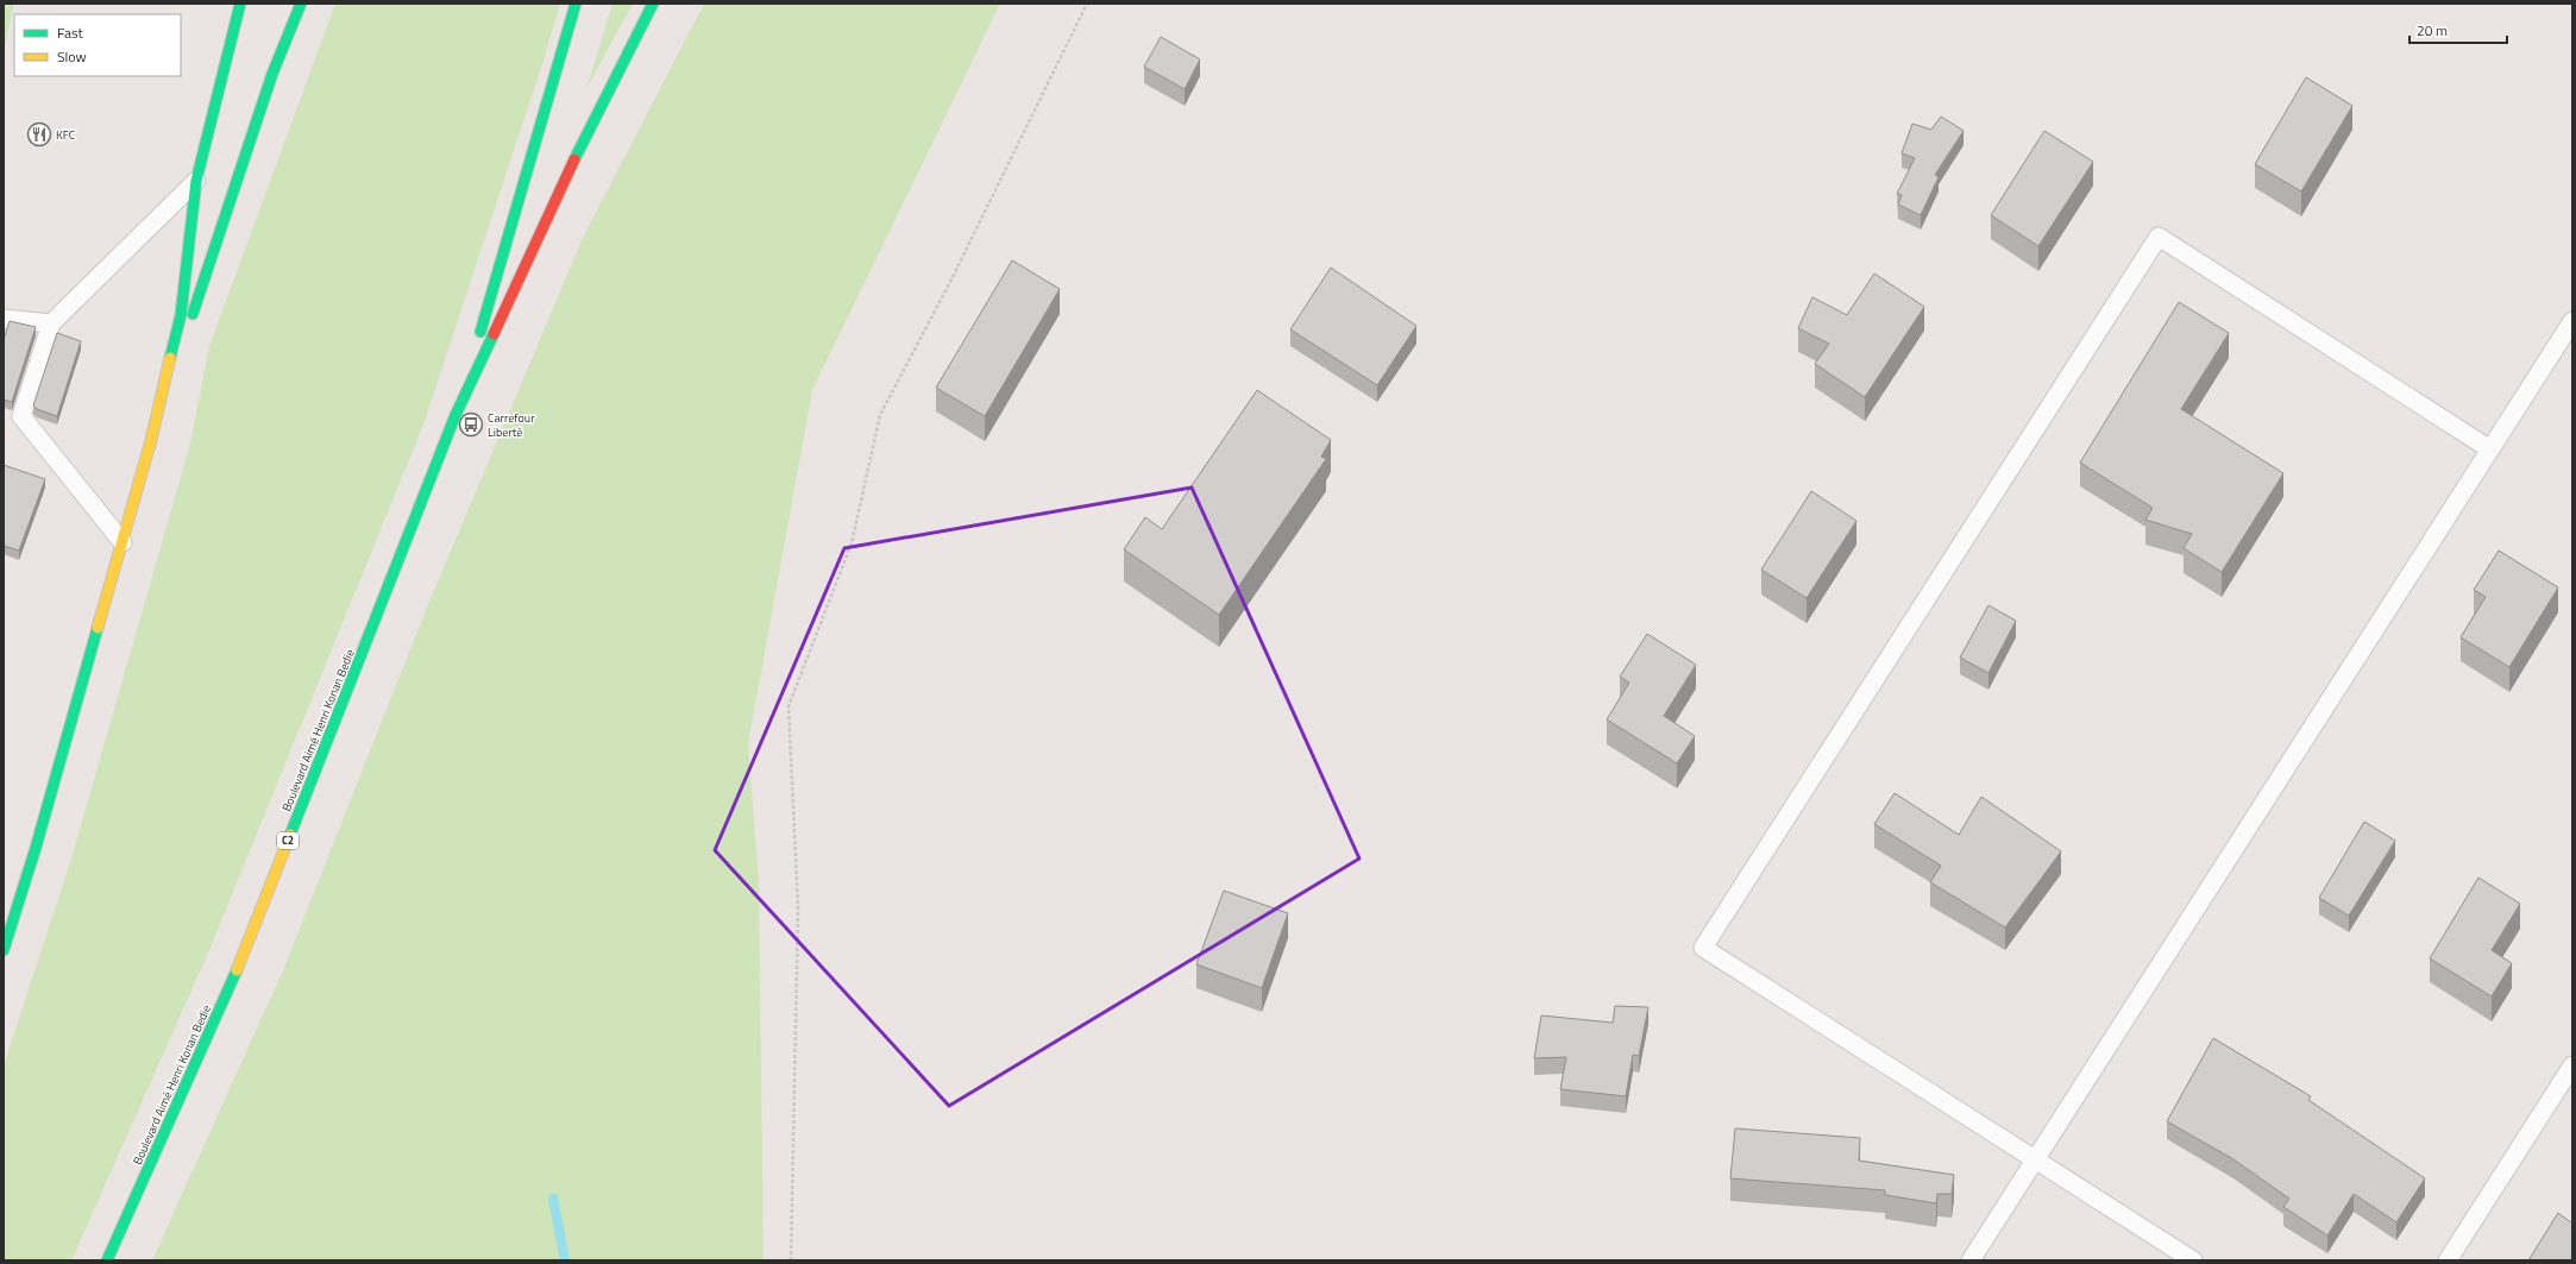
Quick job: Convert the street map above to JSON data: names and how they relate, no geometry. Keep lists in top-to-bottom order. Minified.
{"streets":{"highway":["Boulevard Aimé Henri Konan Bedie","C2"]},"places":{"restaurant":["KFC"],"bus stop":["Carrefour Liberté"]},"legend":["Fast","Slow"],"scale_bar":"20 m"}
